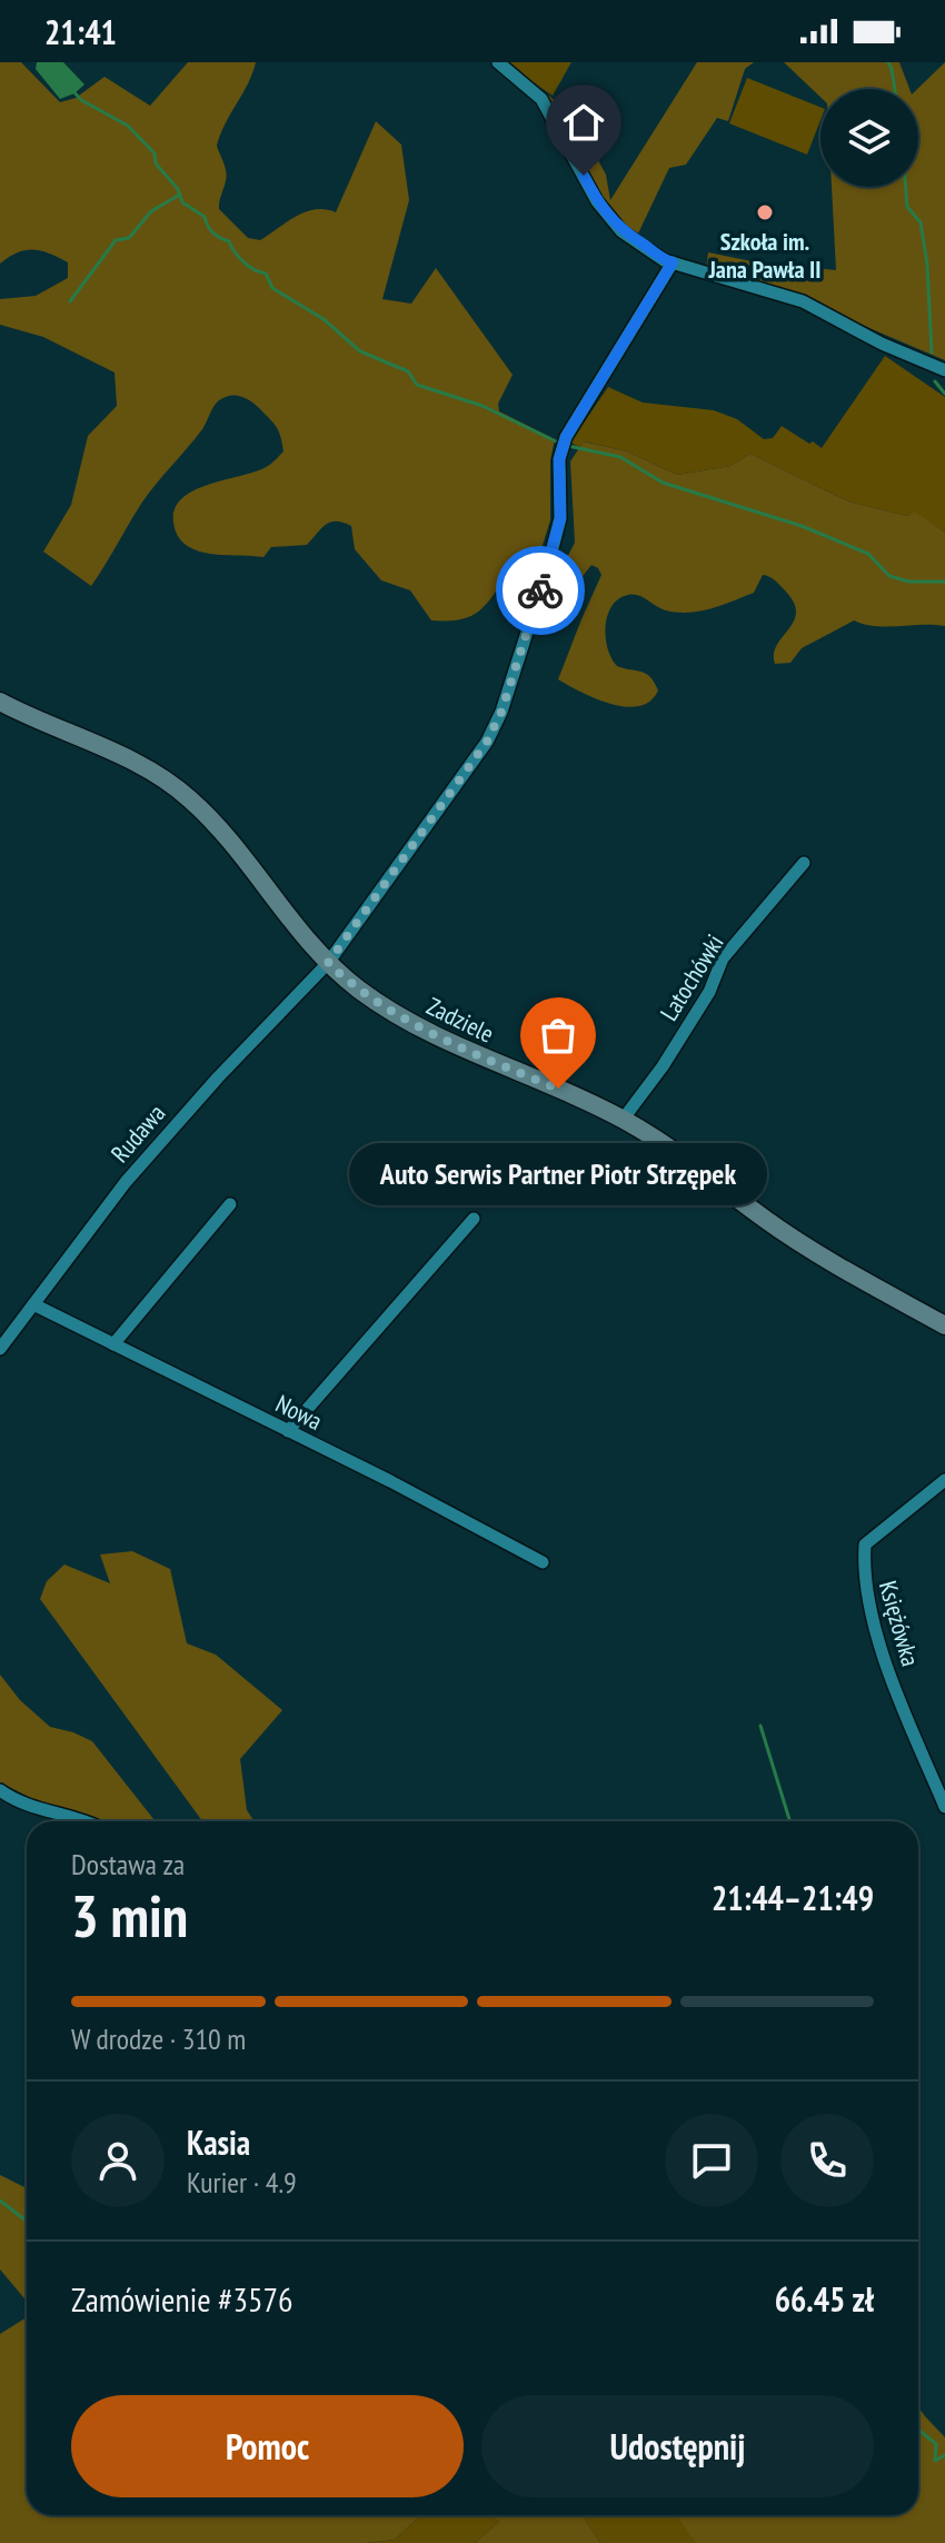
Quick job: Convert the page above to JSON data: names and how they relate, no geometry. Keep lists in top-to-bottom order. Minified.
{"streets":{"street":["Latochówki","Zadziele","Rudawa","Nowa","Księżówka"]},"crossings":[["Latochówki","Zadziele"],["Zadziele","Rudawa"],["Rudawa","Nowa"]],"places":["Szkoła im. Jana Pawła II","Auto Serwis Partner Piotr Strzępek"],"page":{"status":"21:41","bubble":"Auto Serwis Partner Piotr Strzępek","heading":["3 min","Dostawa za","21:44–21:49"],"panel":["Kasia","Kurier · 4.9","Zamówienie #3576","66.45 zł"],"bar":"W drodze · 310 m","buttons":["Pomoc","Udostępnij"]}}
